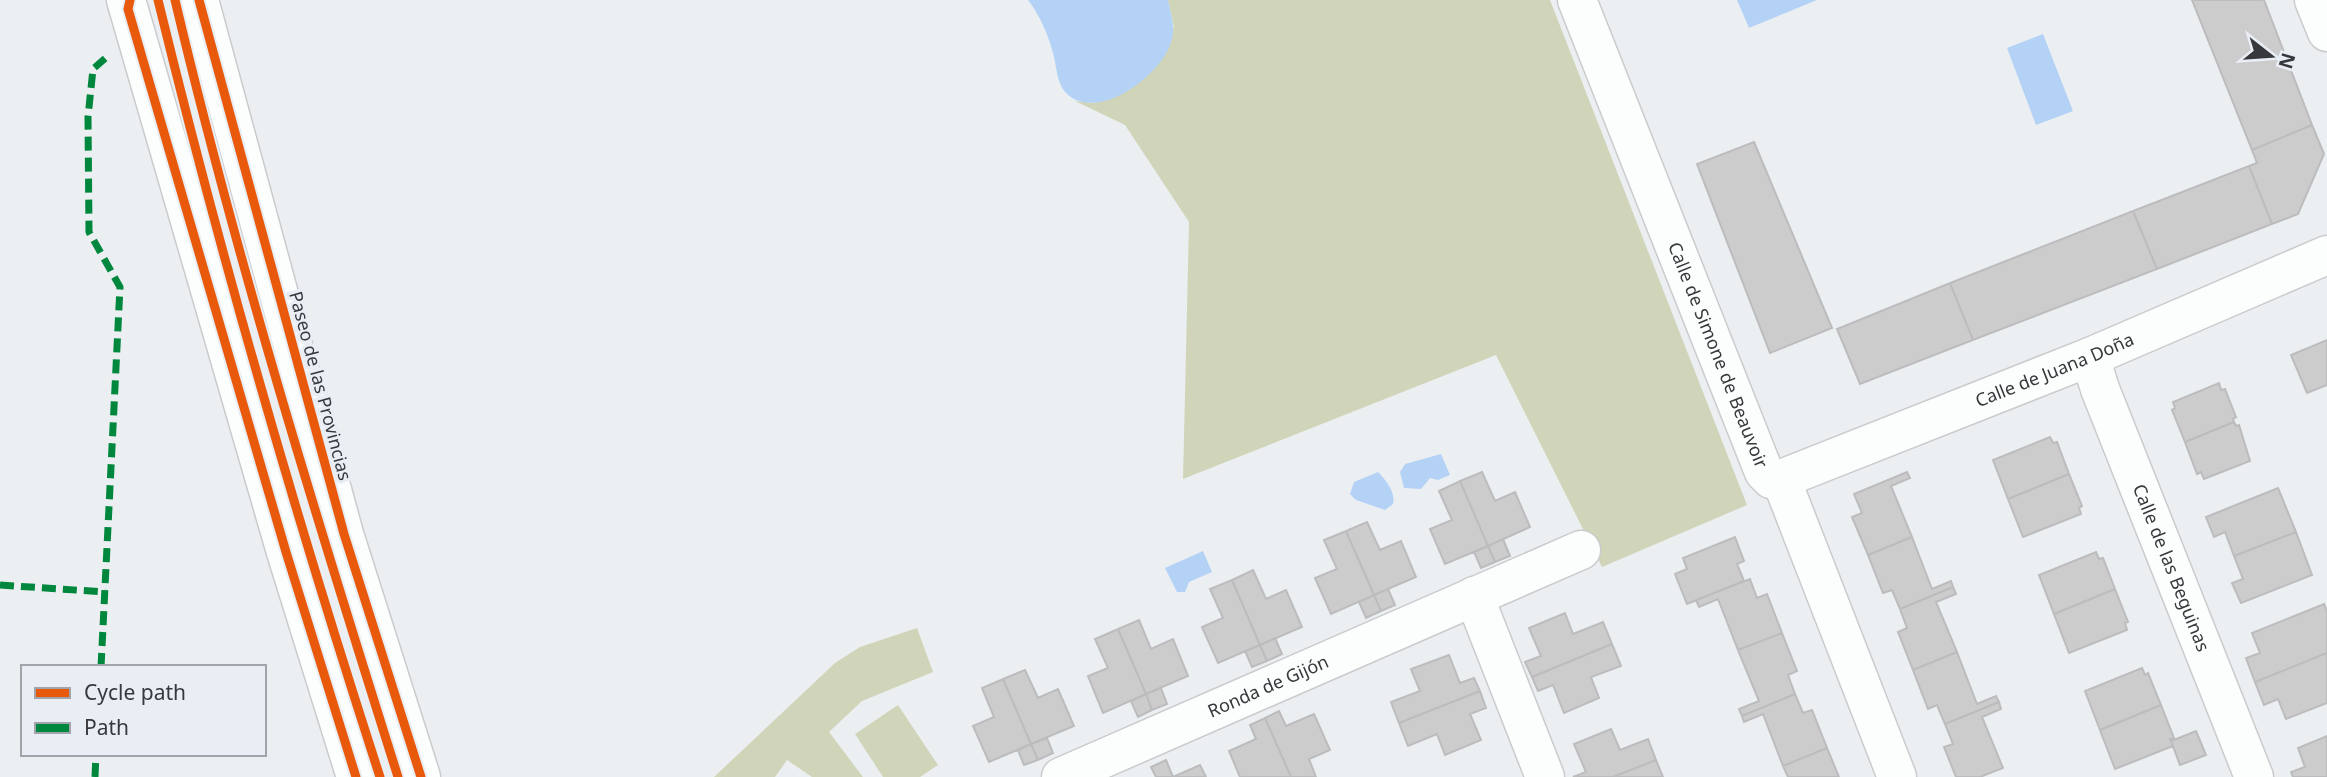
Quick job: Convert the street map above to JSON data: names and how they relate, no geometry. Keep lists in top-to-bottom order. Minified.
{"streets":{"street":["Calle de Simone de Beauvoir","Calle de Juana Doña","Paseo de las Provincias","Calle de las Beguinas","Ronda de Gijón"]},"crossings":[["Calle de Simone de Beauvoir","Calle de Juana Doña"],["Calle de Juana Doña","Calle de las Beguinas"]],"legend":["Cycle path","Path"],"north":"right"}
